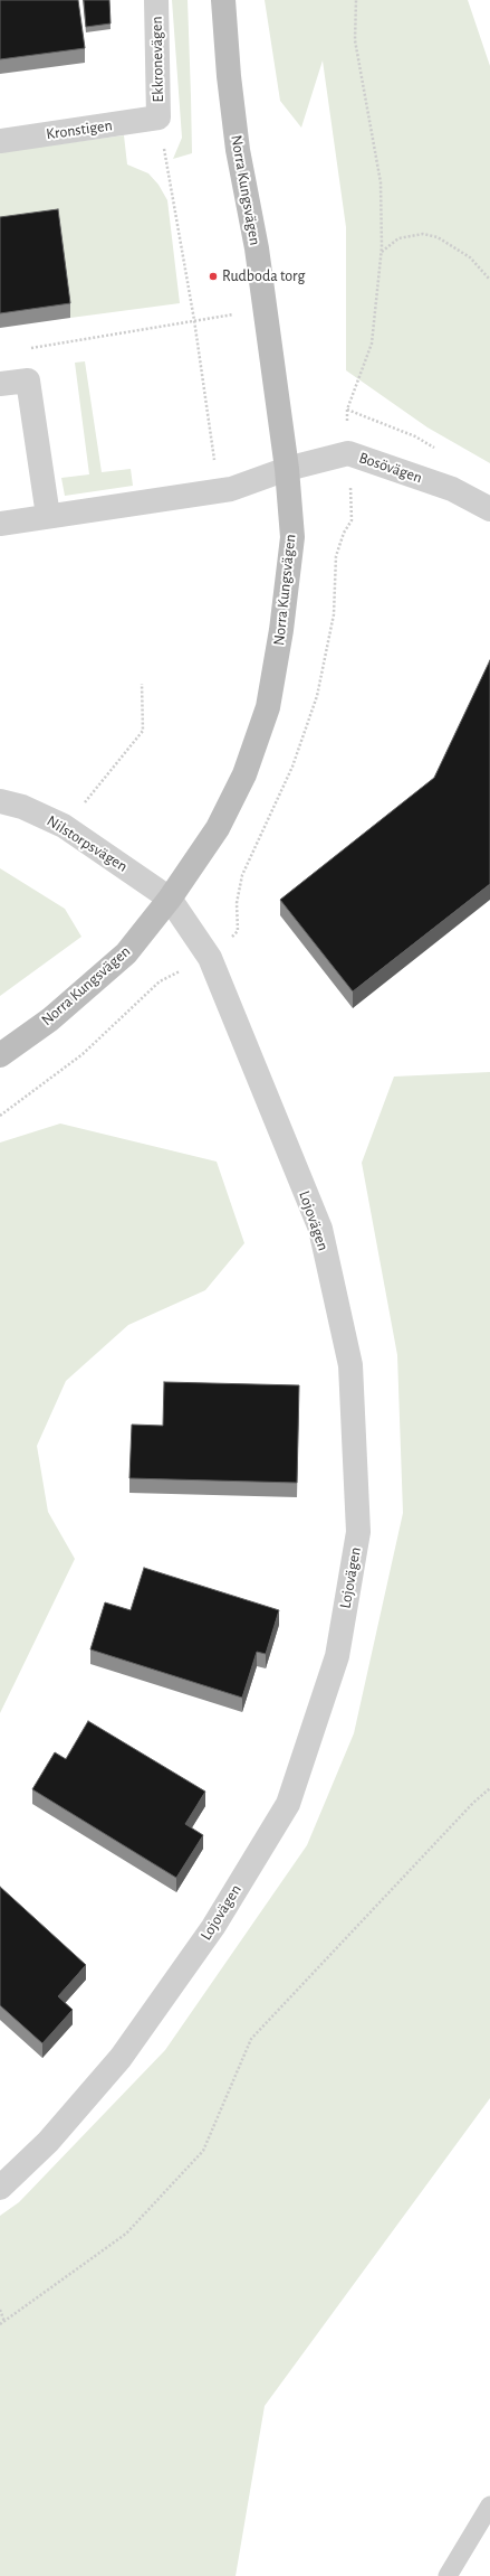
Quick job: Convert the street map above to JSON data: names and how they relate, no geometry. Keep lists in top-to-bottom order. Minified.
{"streets":{"main road":["Norra Kungsvägen"],"street":["Ekkronevägen","Kronstigen","Bosövägen","Nilstorpsvägen","Lojovägen"]},"crossings":[["Ekkronevägen","Kronstigen"],["Norra Kungsvägen","Bosövägen"],["Norra Kungsvägen","Nilstorpsvägen"],["Norra Kungsvägen","Lojovägen"],["Nilstorpsvägen","Lojovägen"]],"places":["Rudboda torg"]}
